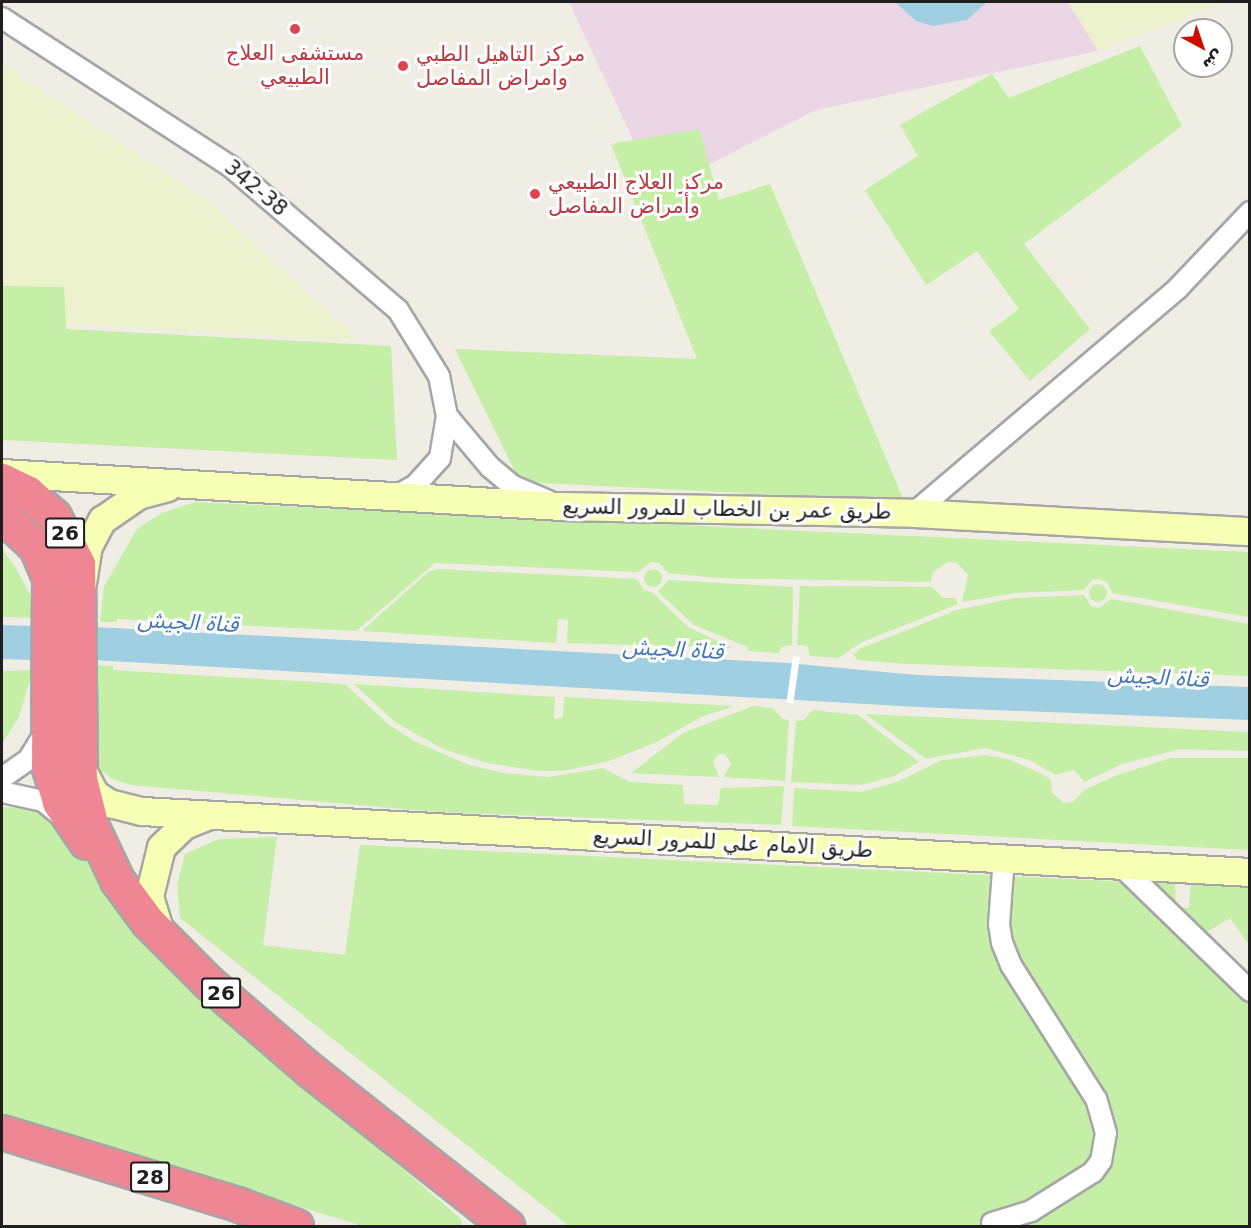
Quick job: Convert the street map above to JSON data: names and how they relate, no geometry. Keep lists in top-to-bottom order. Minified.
{"streets":{"highway":["طريق عمر بن الخطاب للمرور السريع","26","28"],"main road":["طريق الامام علي للمرور السريع"],"street":["342-38"]},"crossings":[["طريق عمر بن الخطاب للمرور السريع","طريق الامام علي للمرور السريع"]],"water":["قناة الجيش"],"places":["مستشفى العلاج الطبيعي","مركز التاهيل الطبي وامراض المفاصل","مركز العلاج الطبيعي وأمراض المفاصل"],"north":"bottom right"}
